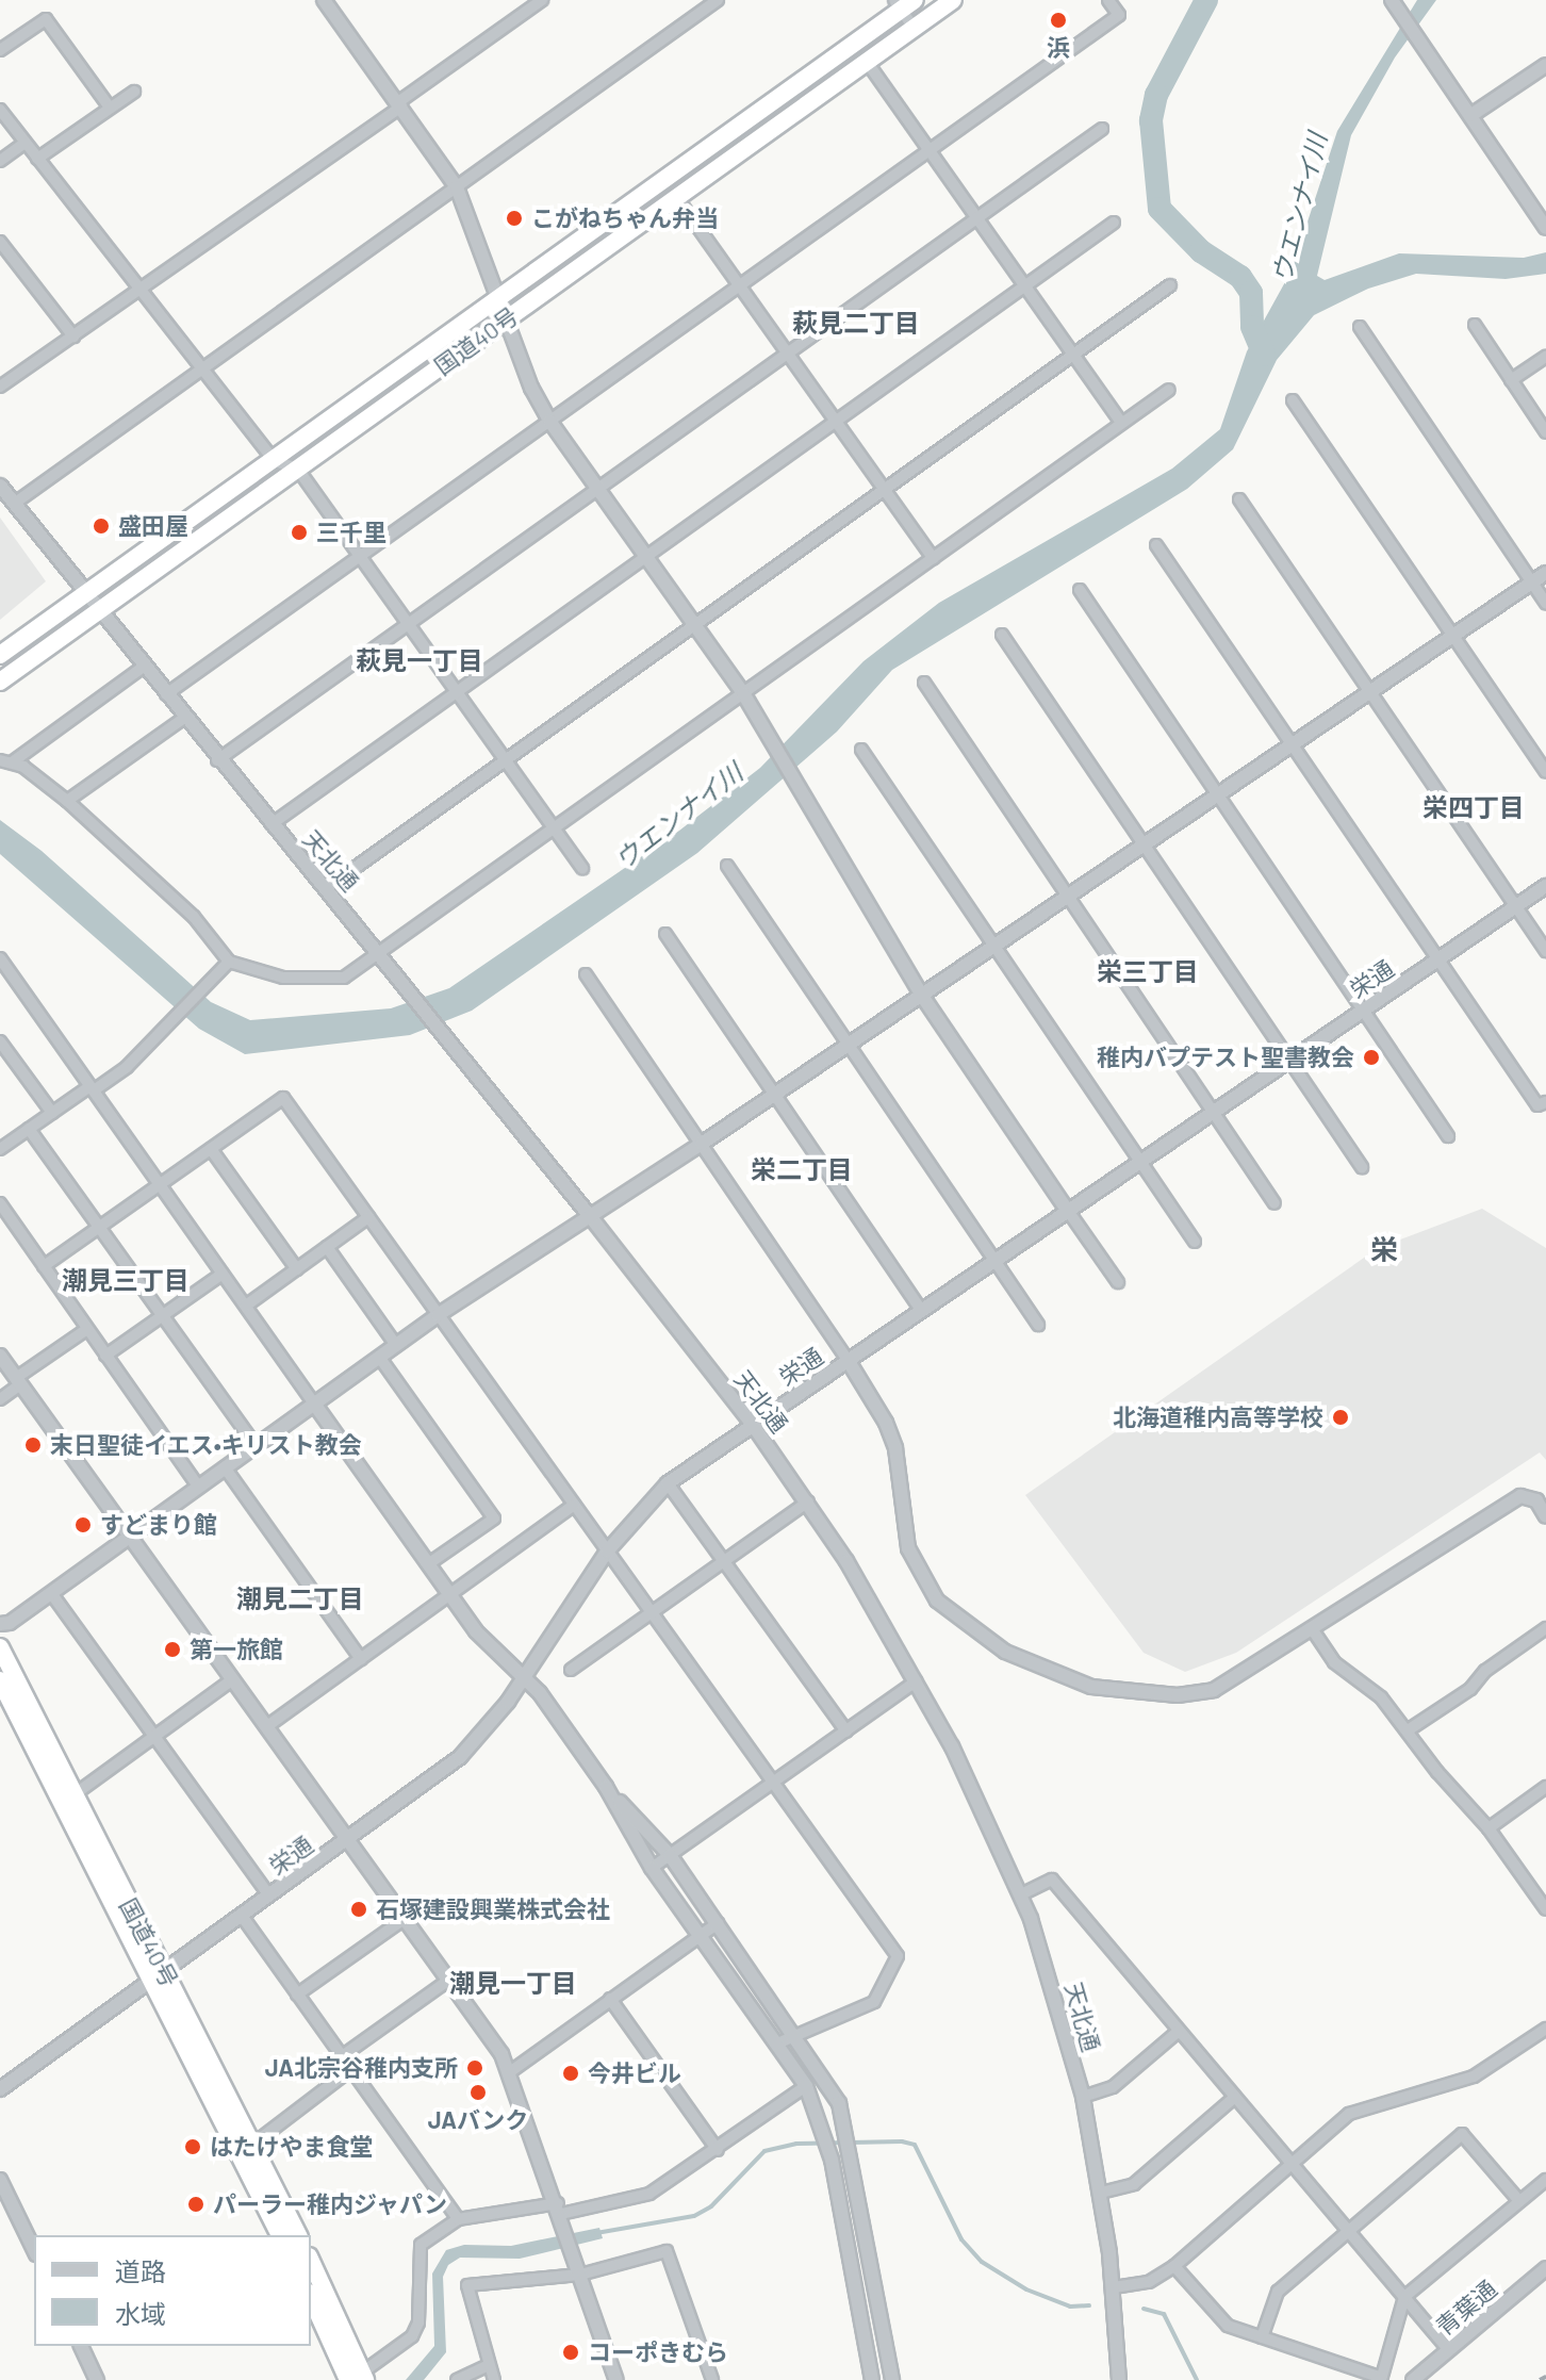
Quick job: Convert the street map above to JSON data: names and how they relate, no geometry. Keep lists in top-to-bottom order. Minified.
{"streets":{"highway":["国道40号"],"street":["天北通","栄通","青葉通"]},"crossings":[["国道40号","天北通"],["国道40号","栄通"],["天北通","栄通"]],"districts":["萩見二丁目","萩見一丁目","栄四丁目","栄三丁目","栄二丁目","栄","潮見三丁目","潮見二丁目","潮見一丁目"],"water":["ウエンナイ川"],"places":["浜","こがねちゃん弁当","盛田屋","三千里","稚内バプテスト聖書教会","北海道稚内高等学校","末日聖徒イエス•キリスト教会","すどまり館","第一旅館","石塚建設興業株式会社","JA北宗谷稚内支所","今井ビル","JAバンク","はたけやま食堂","パーラー稚内ジャパン","コーポきむら"],"legend":["道路","水域"]}
